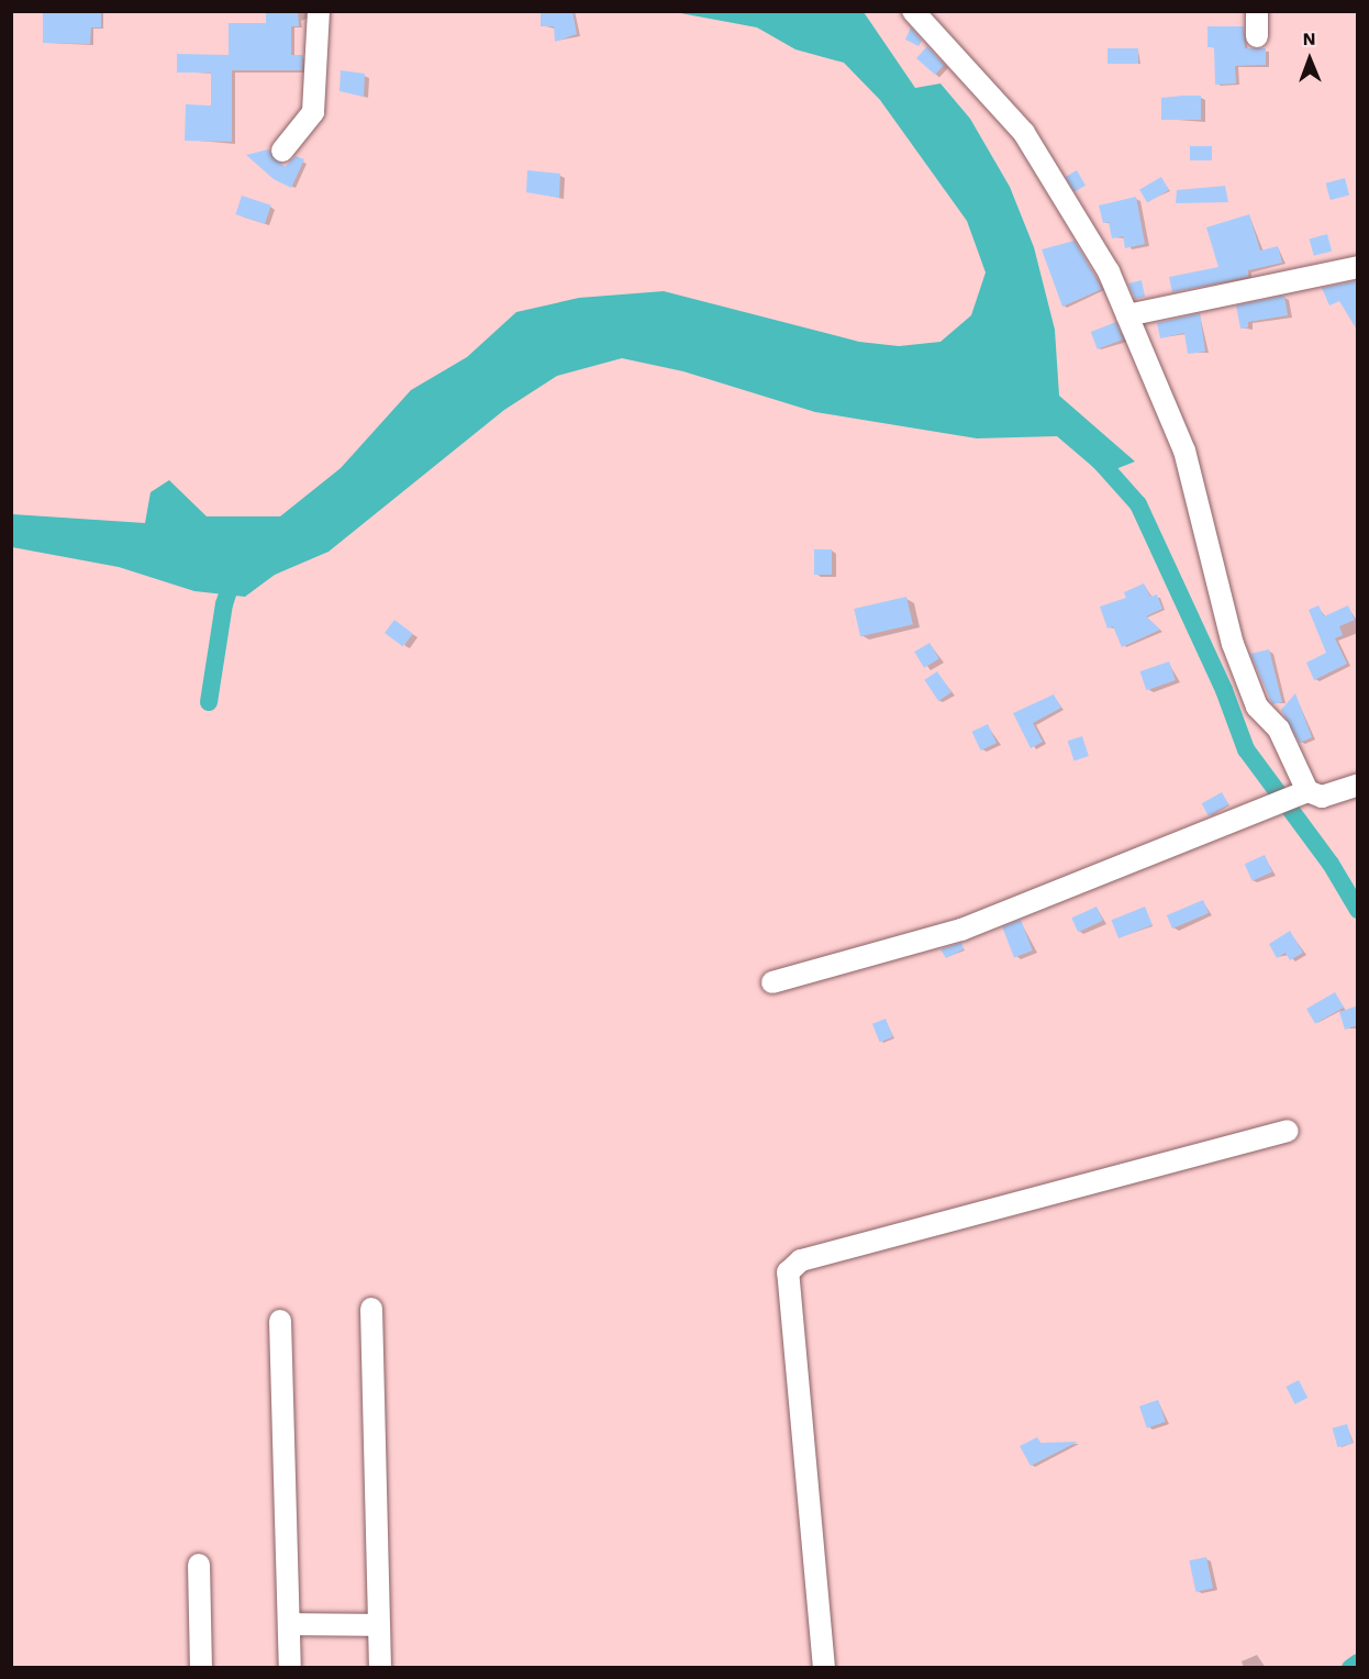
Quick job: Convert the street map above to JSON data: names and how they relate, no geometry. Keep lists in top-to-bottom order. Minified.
{"north":"top"}
